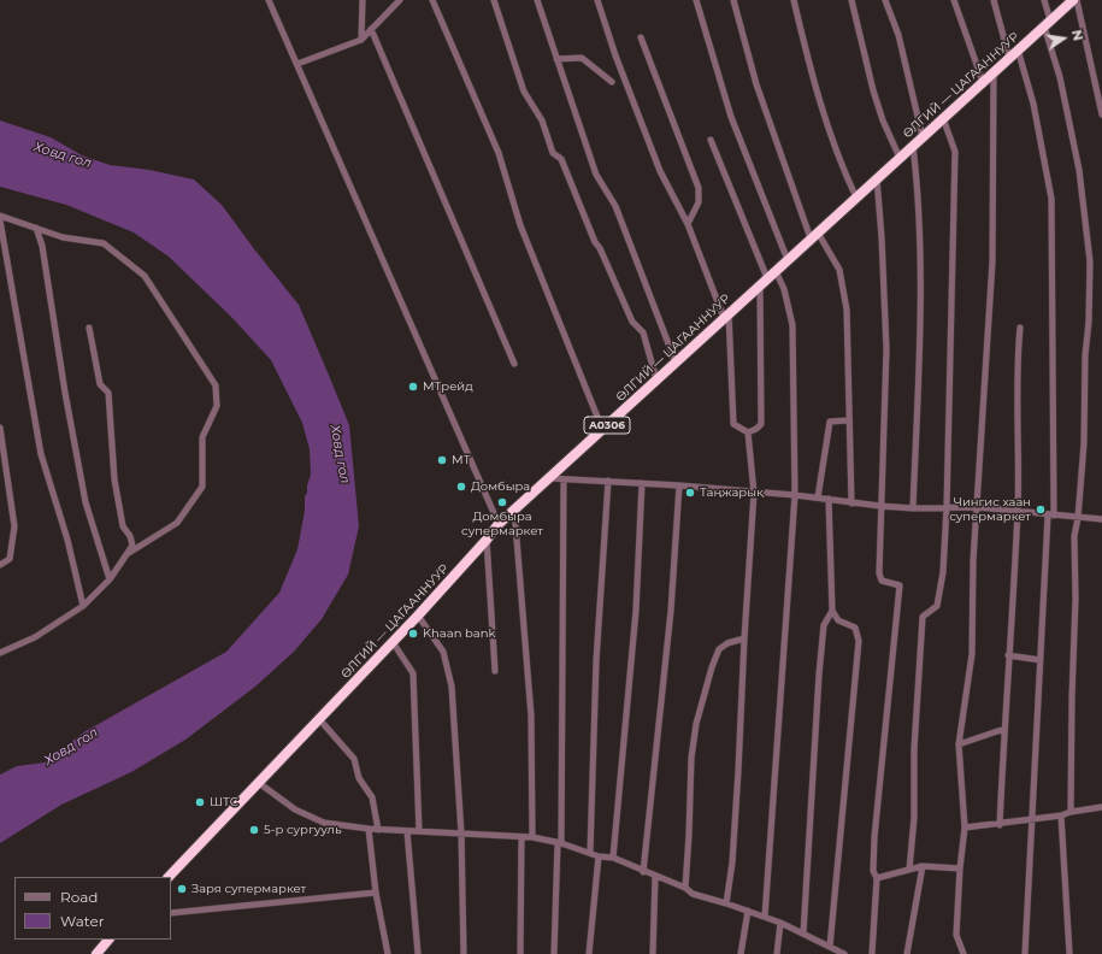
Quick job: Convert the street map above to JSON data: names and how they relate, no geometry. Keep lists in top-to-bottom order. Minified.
{"streets":{"highway":["ӨЛГИЙ — ЦАГААННУУР","A0306"]},"water":["Ховд гол"],"places":["MTрейд","МТ","Домбыра","Таңжарық","Домбыра супермаркет","Чингис хаан супермаркет","Khaan bank","ШТС","5-р сургууль","Заря супермаркет"],"legend":["Road","Water"],"north":"right"}
